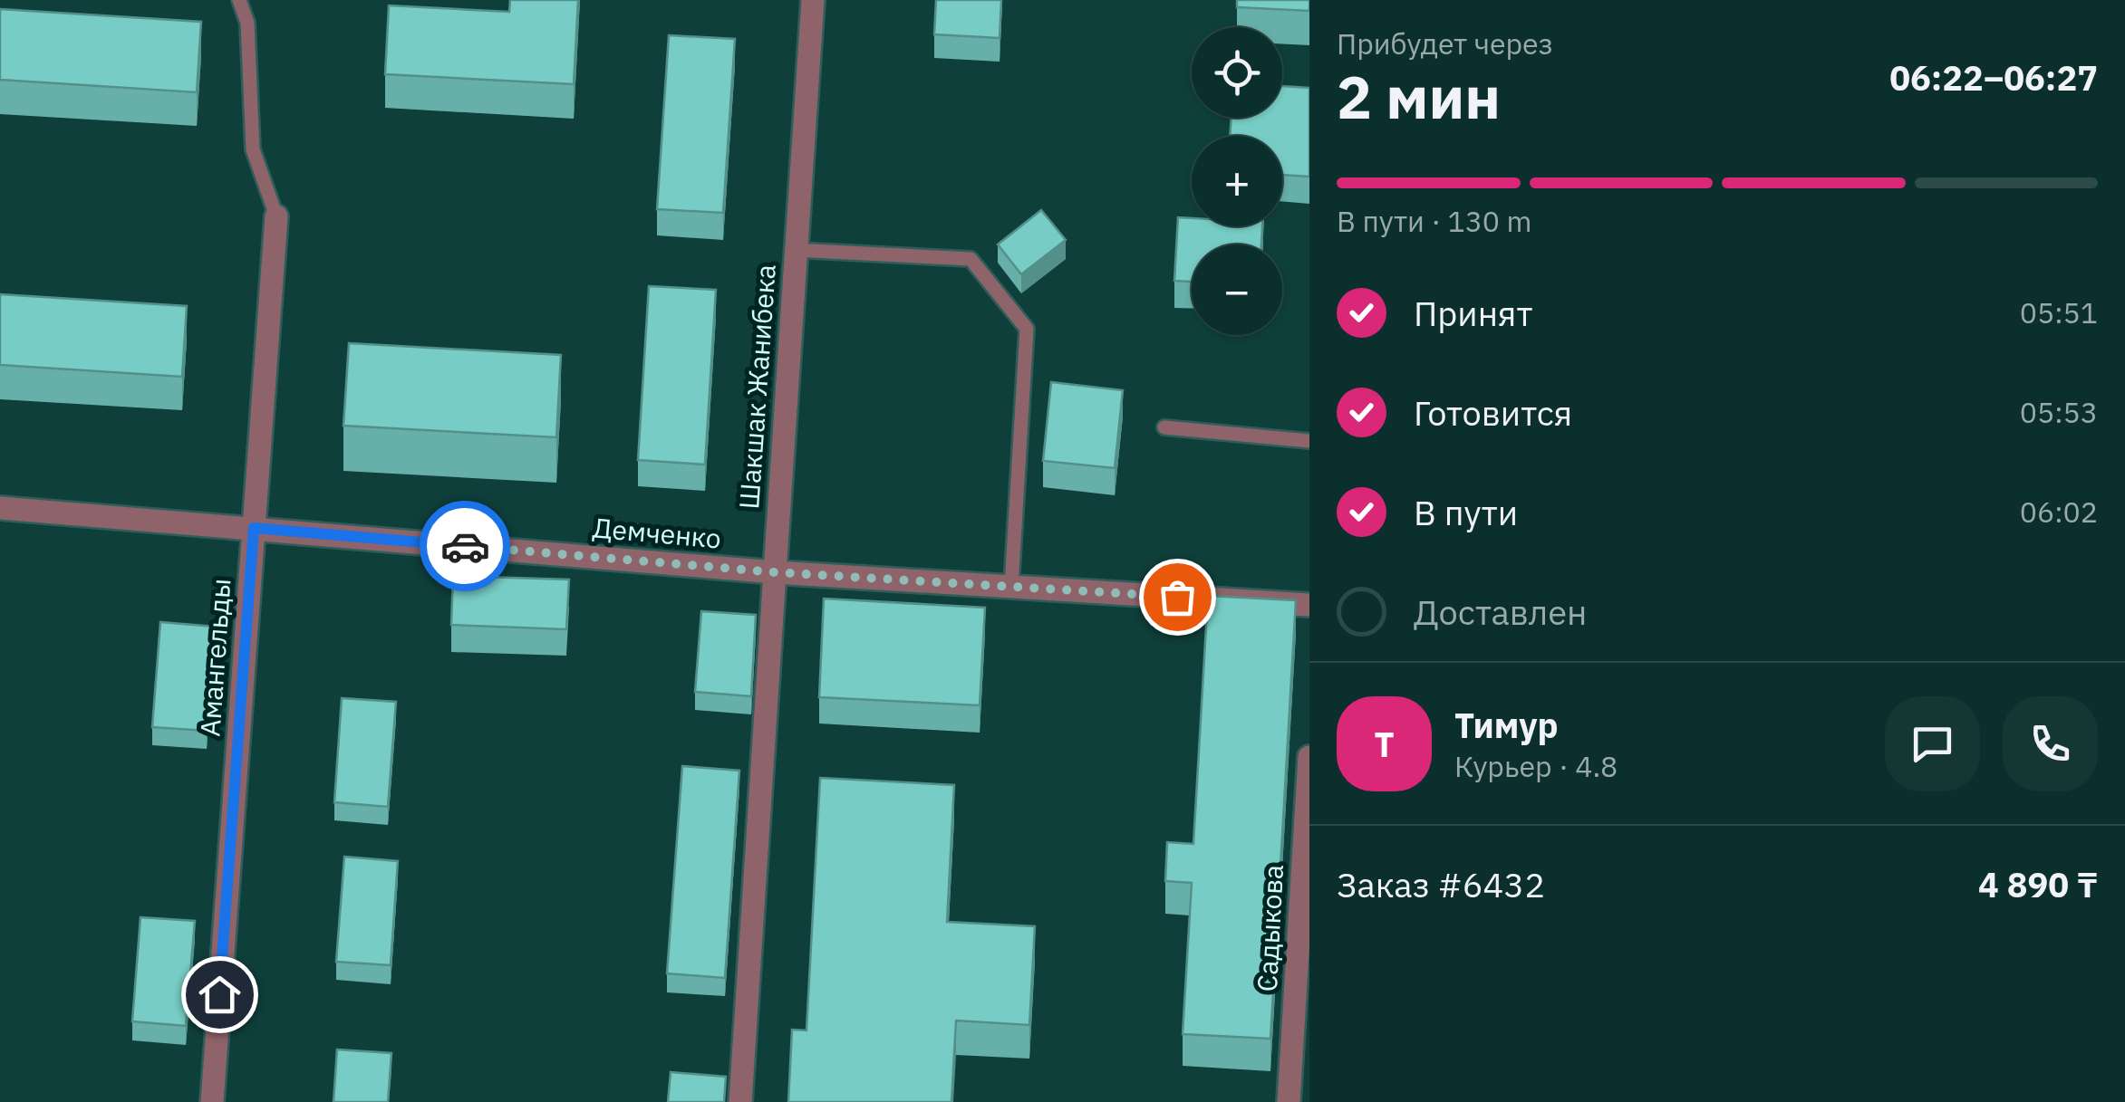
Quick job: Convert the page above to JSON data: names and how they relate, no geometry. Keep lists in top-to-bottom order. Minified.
{"streets":{"street":["Шакшак Жанибека","Демченко","Амангельды","Садыкова"]},"crossings":[["Шакшак Жанибека","Демченко"],["Демченко","Амангельды"]],"page":{"heading":["2 мин","Прибудет через","06:22–06:27"],"panel":["Тимур","Курьер · 4.8","Заказ #6432","4 890 ₸"],"map_buttons":["+","−"],"bar":"В пути · 130 m","list":[["Принят","05:51"],["Готовится","05:53"],["В пути","06:02"],"Доставлен"],"round":"Т"}}
